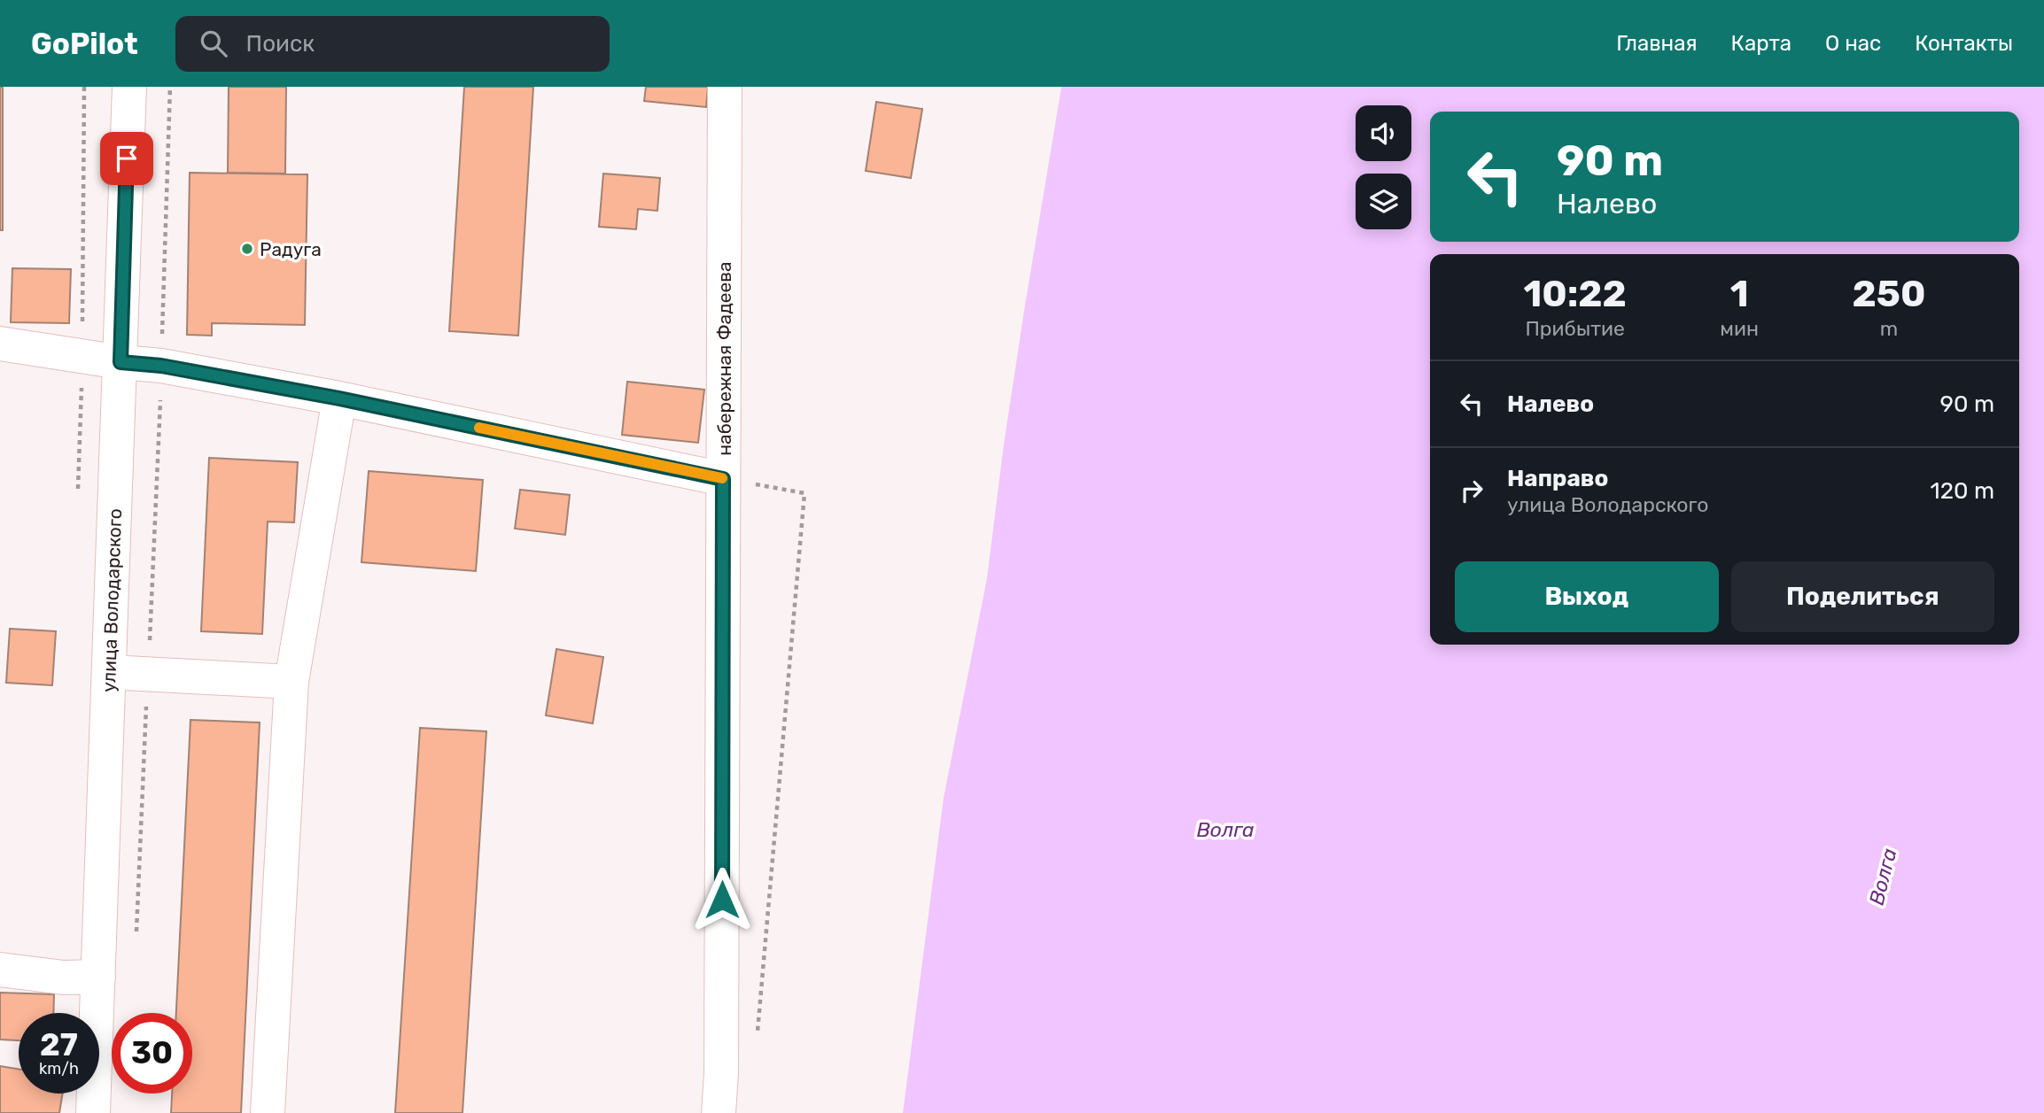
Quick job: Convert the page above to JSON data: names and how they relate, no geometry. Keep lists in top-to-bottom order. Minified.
{"streets":{"street":["набережная Фадеева","улица Володарского"]},"water":["Волга"],"places":["Радуга"],"page":{"header":"GoPilot","search":"Поиск","nav":["Главная","Карта","О нас","Контакты"],"turn":["90 m","Налево"],"eta":["10:22","Прибытие","1","мин","250","m"],"list":[{"name":"Налево","value":"90 m"},{"name":"Направо","note":"улица Володарского","value":"120 m"}],"buttons":["Выход","Поделиться"],"speed":"27 km/h","limit":"30"}}
